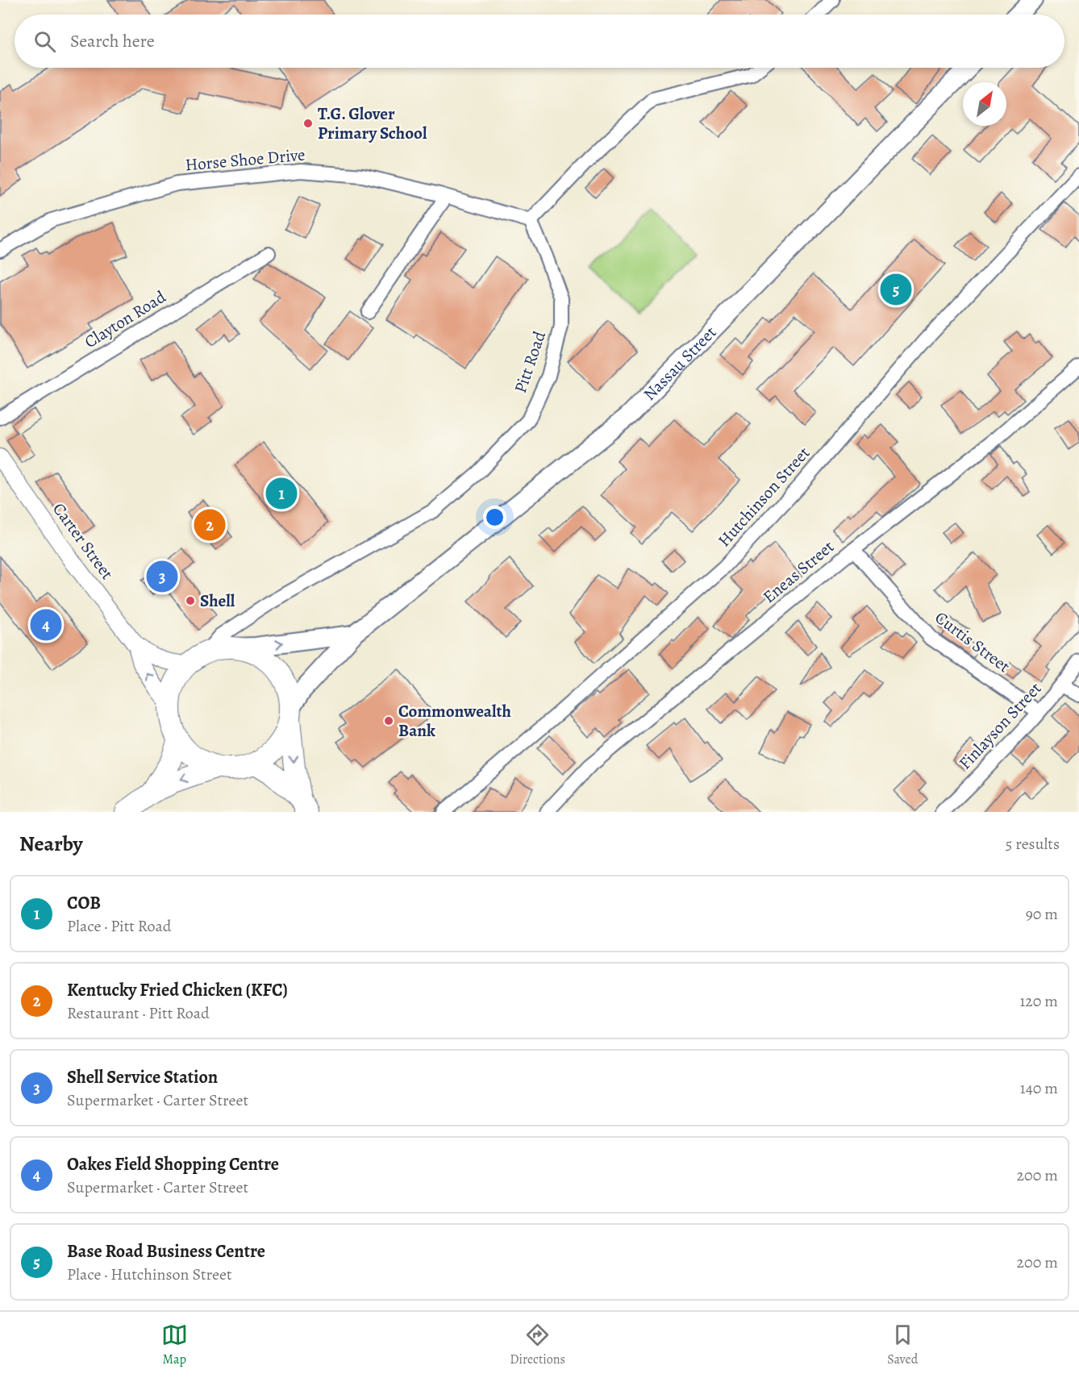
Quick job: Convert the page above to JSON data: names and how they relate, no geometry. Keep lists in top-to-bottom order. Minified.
{"streets":{"main road":["Nassau Street"],"street":["Horse Shoe Drive","Clayton Road","Pitt Road","Hutchinson Street","Carter Street","Eneas Street","Curtis Street","Finlayson Street"]},"crossings":[["Horse Shoe Drive","Pitt Road"],["Pitt Road","Nassau Street"],["Eneas Street","Curtis Street"],["Curtis Street","Finlayson Street"]],"places":["T.G. Glover Primary School","Shell","Commonwealth Bank"],"north":"top right","page":{"search":"Search here","pins":["5","1","2","3","4"],"heading":["Nearby","5 results"],"list":[{"mark":"1","name":"COB","note":"Place · Pitt Road","value":"90 m"},{"mark":"2","name":"Kentucky Fried Chicken (KFC)","note":"Restaurant · Pitt Road","value":"120 m"},{"mark":"3","name":"Shell Service Station","note":"Supermarket · Carter Street","value":"140 m"},{"mark":"4","name":"Oakes Field Shopping Centre","note":"Supermarket · Carter Street","value":"200 m"},{"mark":"5","name":"Base Road Business Centre","note":"Place · Hutchinson Street","value":"200 m"}],"nav":["Map","Directions","Saved"]}}
